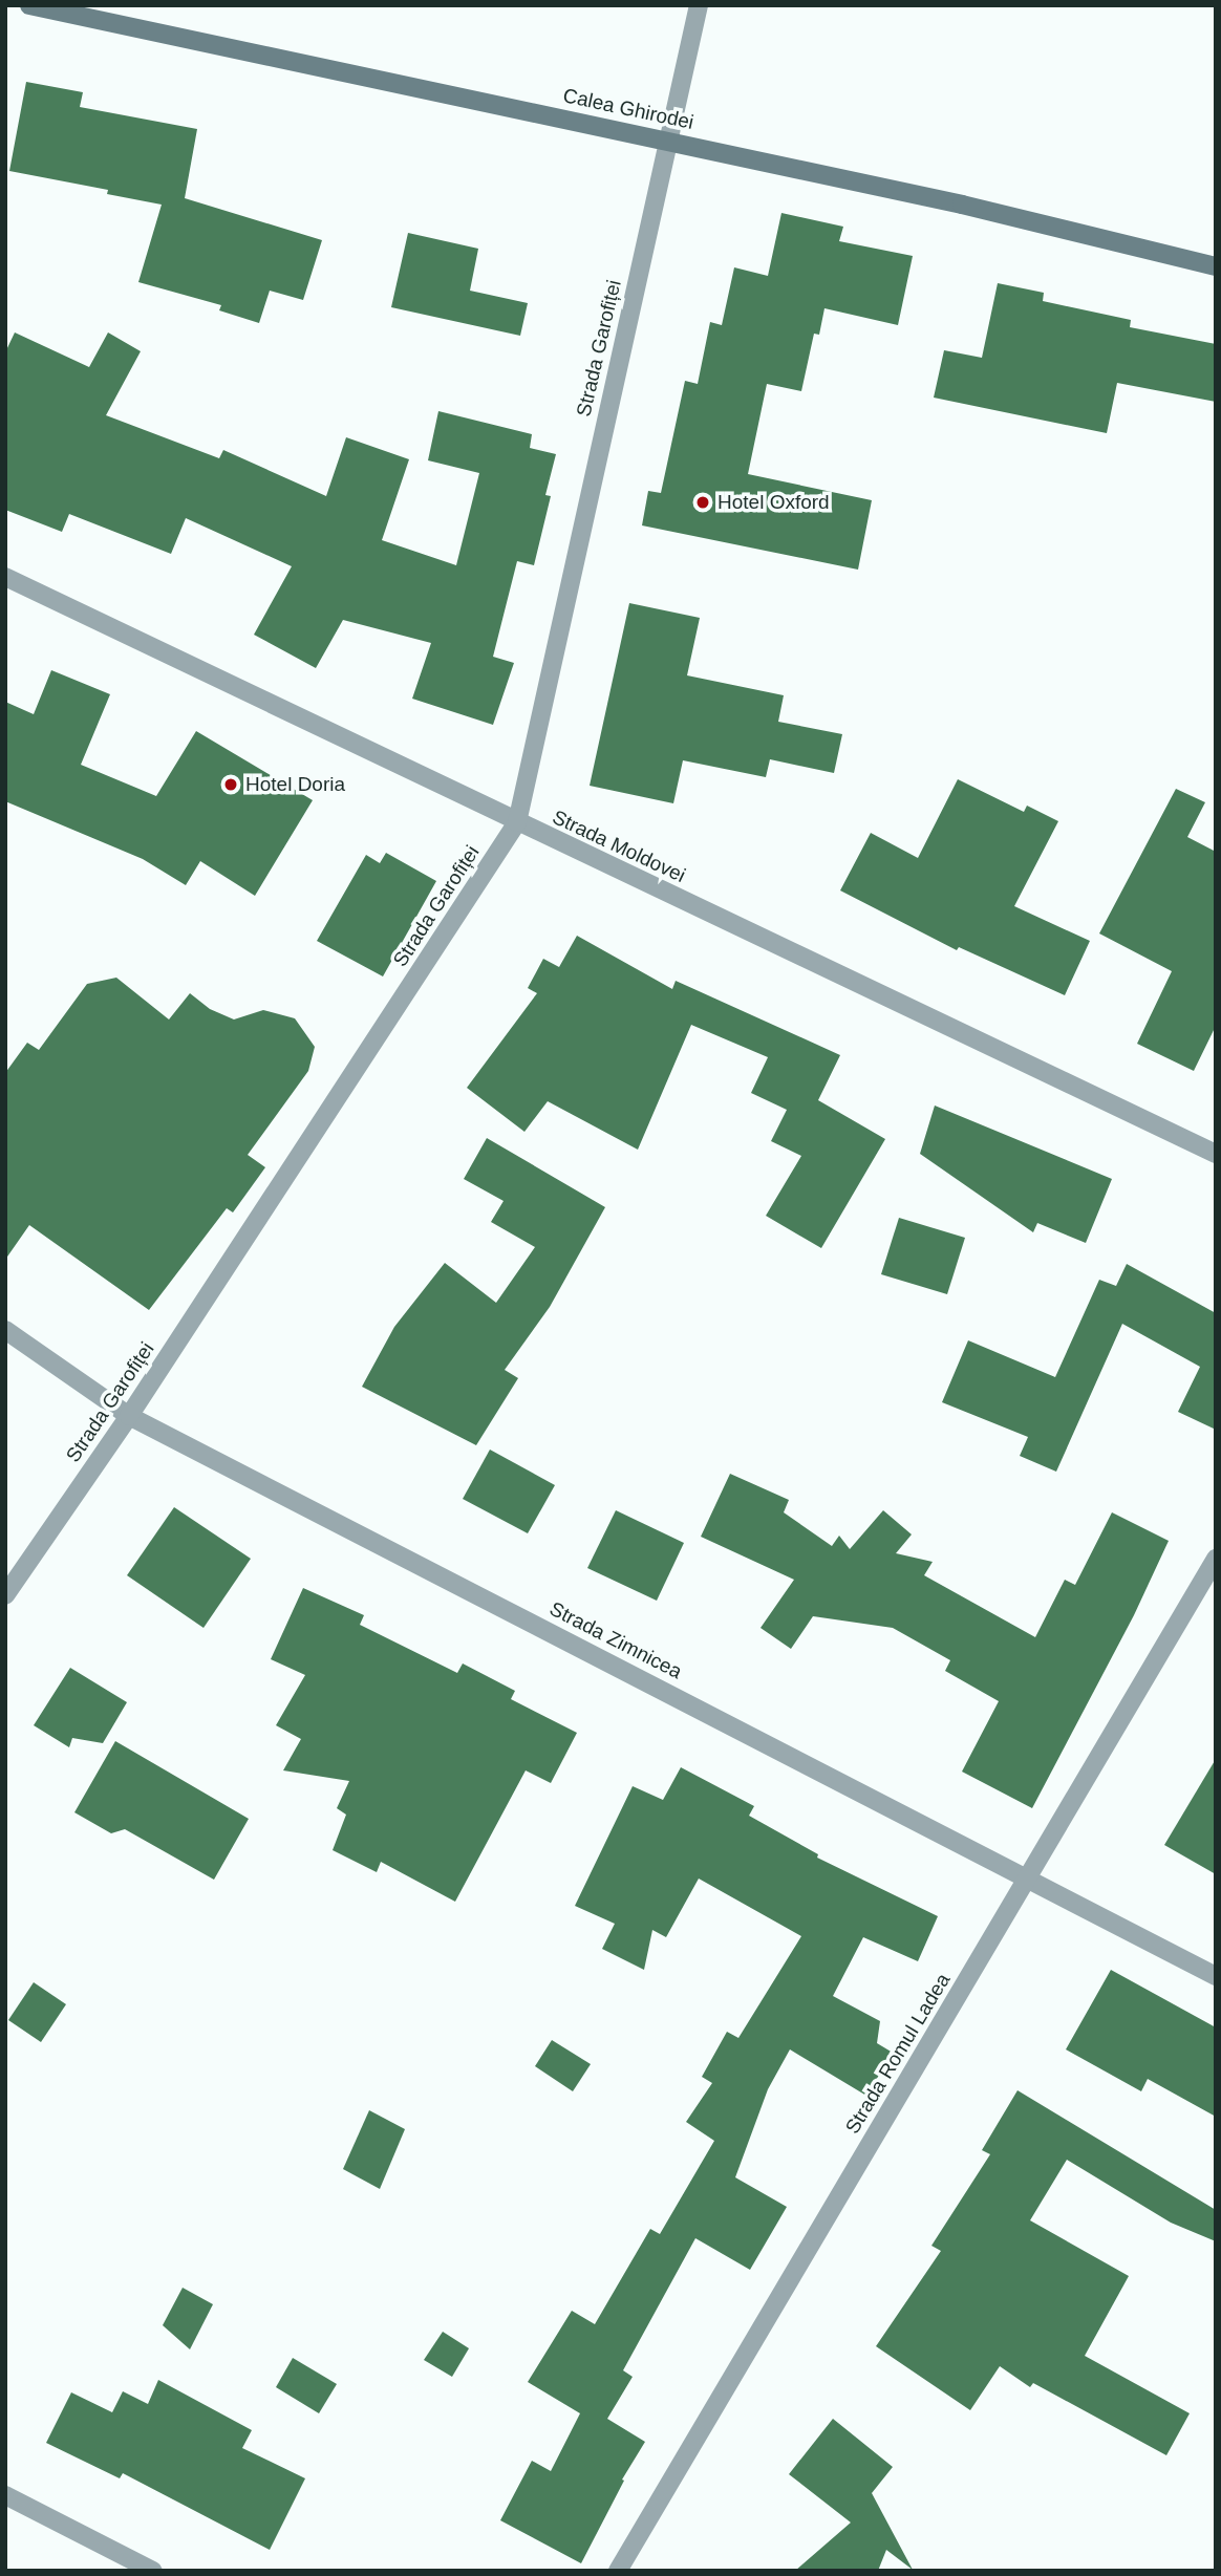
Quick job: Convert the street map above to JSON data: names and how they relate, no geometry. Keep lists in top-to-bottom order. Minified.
{"streets":{"street":["Calea Ghirodei","Strada Garofiței","Strada Moldovei","Strada Zimnicea","Strada Romul Ladea"]},"crossings":[["Calea Ghirodei","Strada Garofiței"],["Strada Garofiței","Strada Moldovei"],["Strada Garofiței","Strada Zimnicea"],["Strada Zimnicea","Strada Romul Ladea"]],"places":["Hotel Oxford","Hotel Doria"]}
